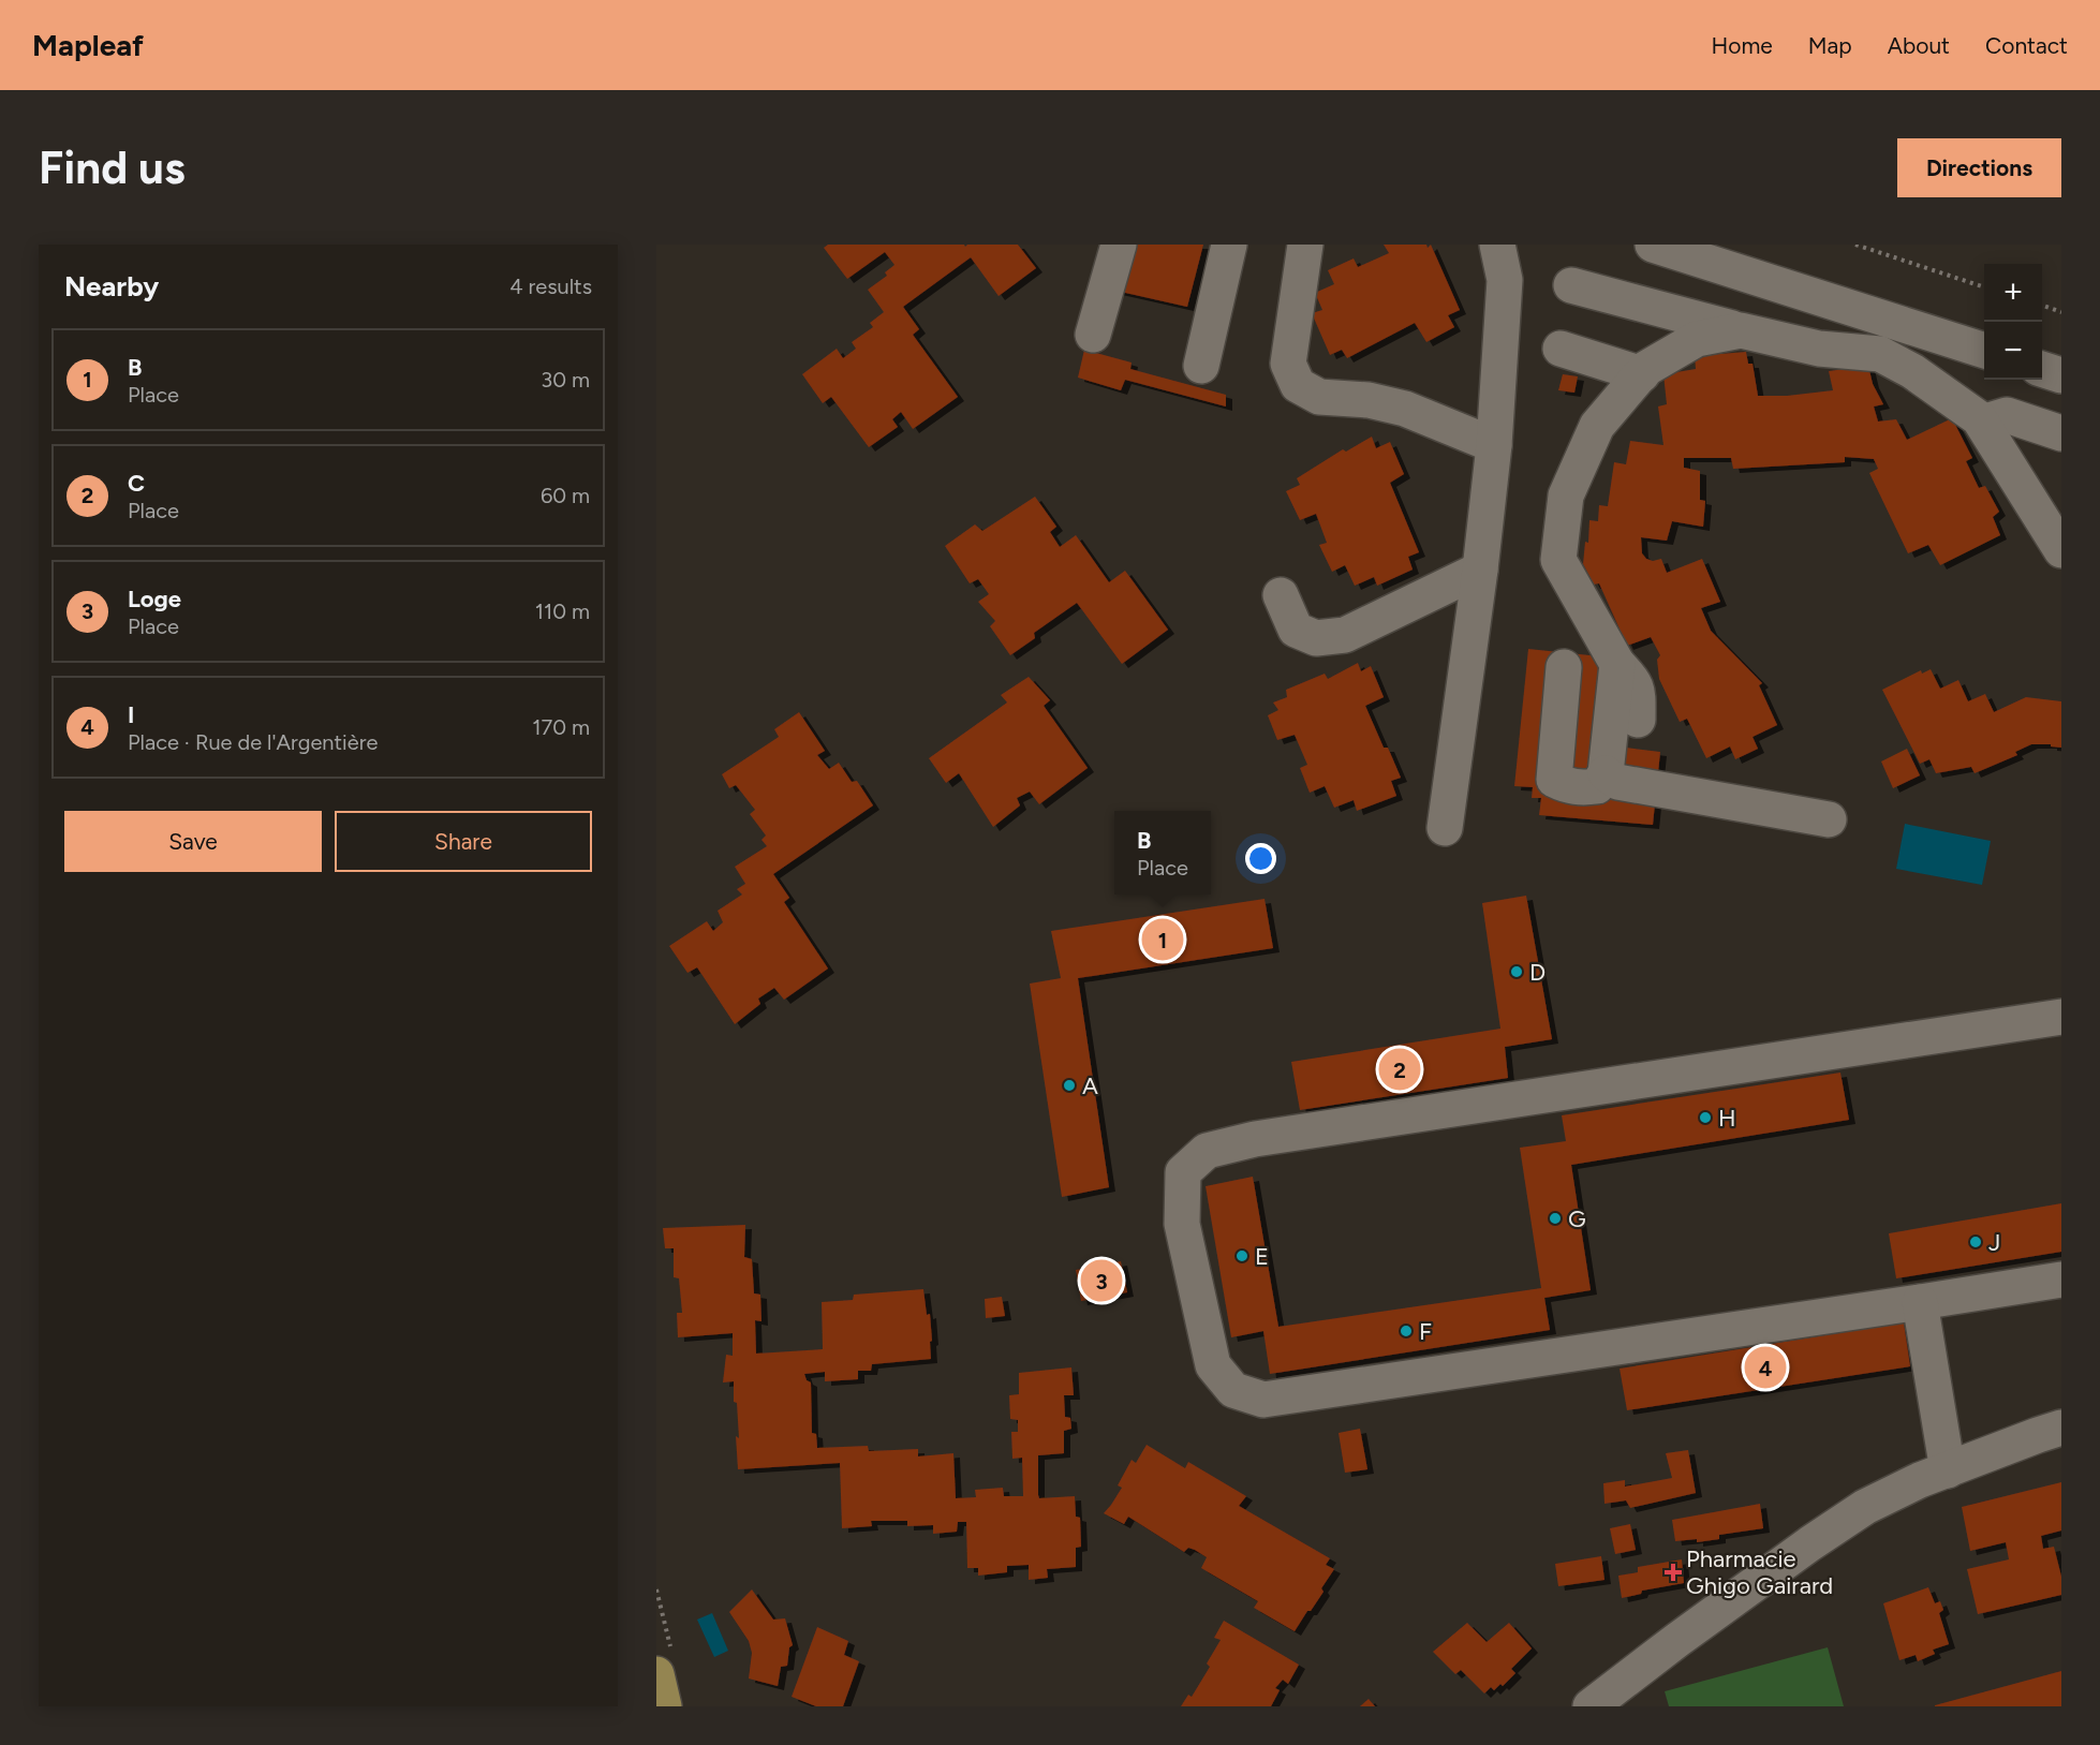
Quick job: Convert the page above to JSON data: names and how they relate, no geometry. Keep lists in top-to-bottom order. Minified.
{"places":{"other":["D","A","H","G","J","E","F"],"health":["Pharmacie Ghigo Gairard"]},"page":{"header":"Mapleaf","nav":["Home","Map","About","Contact"],"buttons":["Directions",["Save","Share"]],"title":"Find us","heading":["Nearby","4 results"],"map_buttons":["+","−"],"list":[{"mark":"1","name":"B","note":"Place","value":"30 m"},{"mark":"2","name":"C","note":"Place","value":"60 m"},{"mark":"3","name":"Loge","note":"Place","value":"110 m"},{"mark":"4","name":"I","note":"Place · Rue de l'Argentière","value":"170 m"}],"popup":["B","Place"],"pins":["1","2","3","4"]}}
